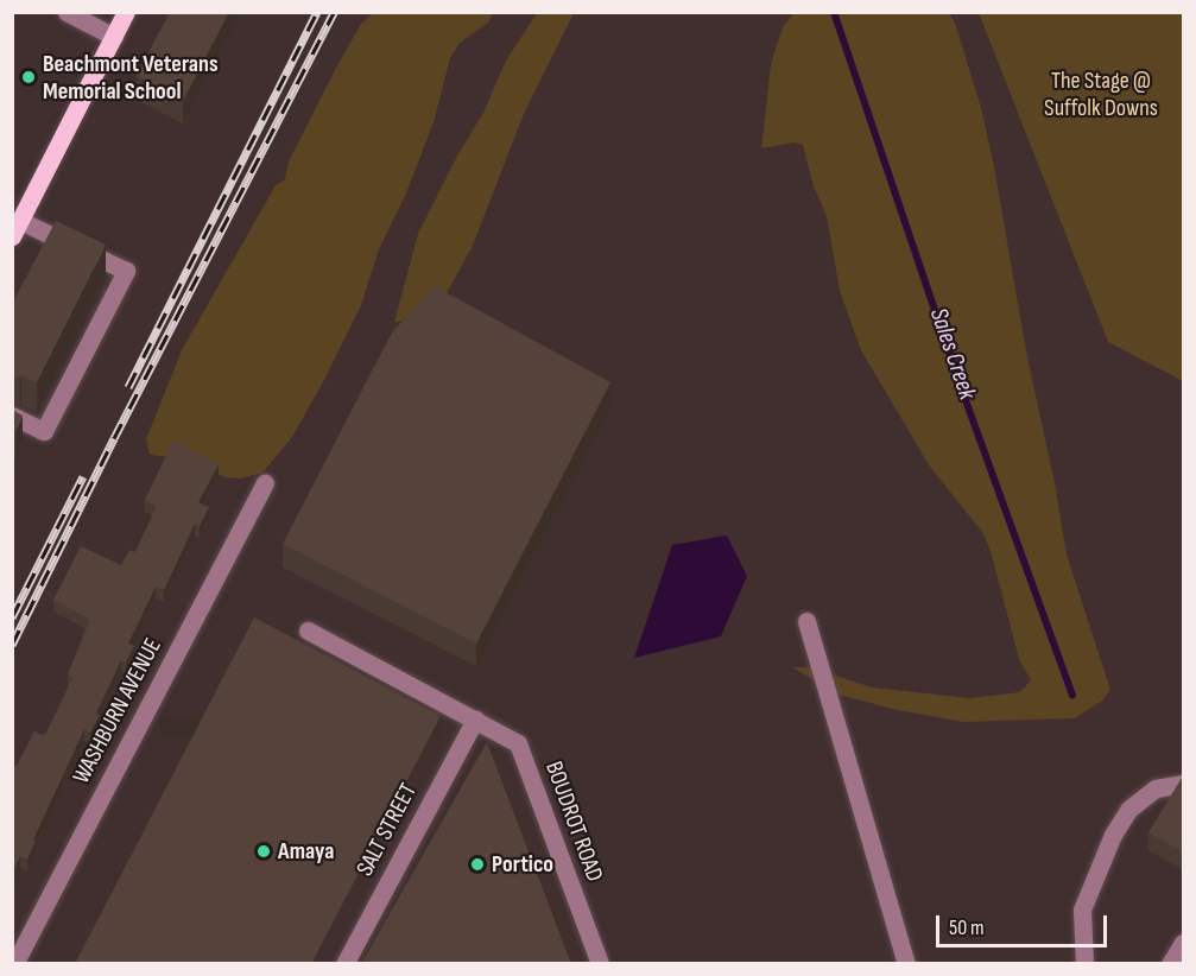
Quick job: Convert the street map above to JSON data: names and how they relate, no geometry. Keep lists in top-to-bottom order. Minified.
{"streets":{"street":["WASHBURN AVENUE","BOUDROT ROAD","SALT STREET"]},"crossings":[["BOUDROT ROAD","SALT STREET"]],"water":["Sales Creek"],"parks":["The Stage @ Suffolk Downs"],"places":["Beachmont Veterans Memorial School","Amaya","Portico"],"scale_bar":"50 m"}
